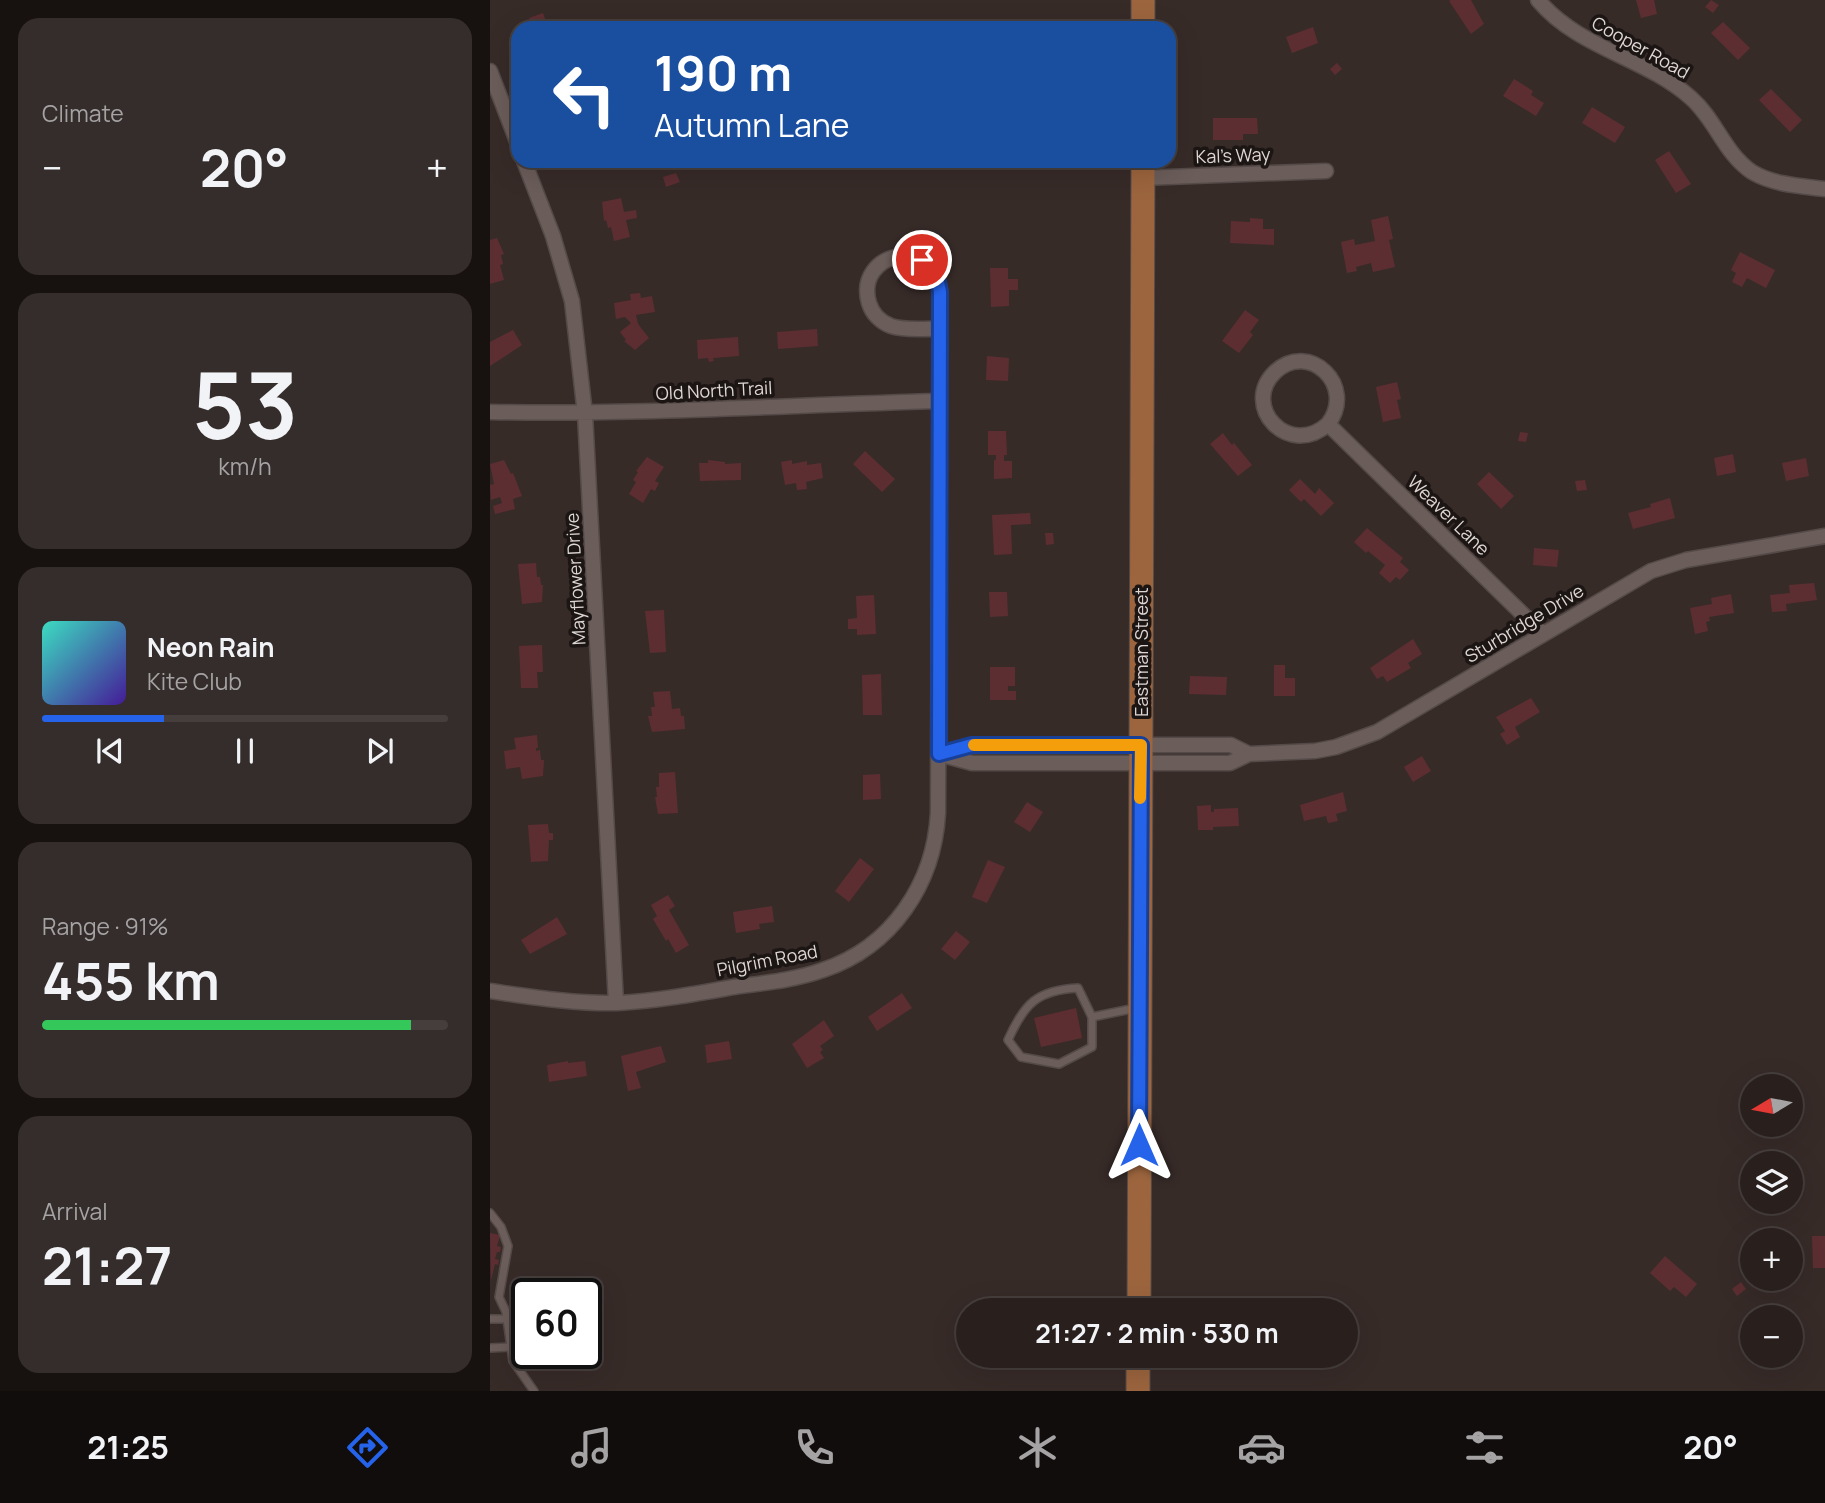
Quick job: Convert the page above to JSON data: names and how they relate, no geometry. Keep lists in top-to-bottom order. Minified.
{"streets":{"main road":["Eastman Street"],"street":["Cooper Road","Kal's Way","Old North Trail","Weaver Lane","Mayflower Drive","Sturbridge Drive","Pilgrim Road"]},"crossings":[["Kal's Way","Eastman Street"],["Old North Trail","Mayflower Drive"],["Old North Trail","Pilgrim Road"],["Weaver Lane","Sturbridge Drive"],["Mayflower Drive","Pilgrim Road"],["Sturbridge Drive","Eastman Street"],["Sturbridge Drive","Pilgrim Road"]],"north":"left","page":{"tile":["Climate",["53","km/h"],["Range · 91%","455 km"],["Arrival","21:27"]],"turn":["190 m","Autumn Lane"],"heat":["−","20°","+"],"song":["Neon Rain","Kite Club"],"map_buttons":["+","−"],"limit":"60","trip":"21:27 · 2 min · 530 m","tabs":["21:25","20°"]}}
